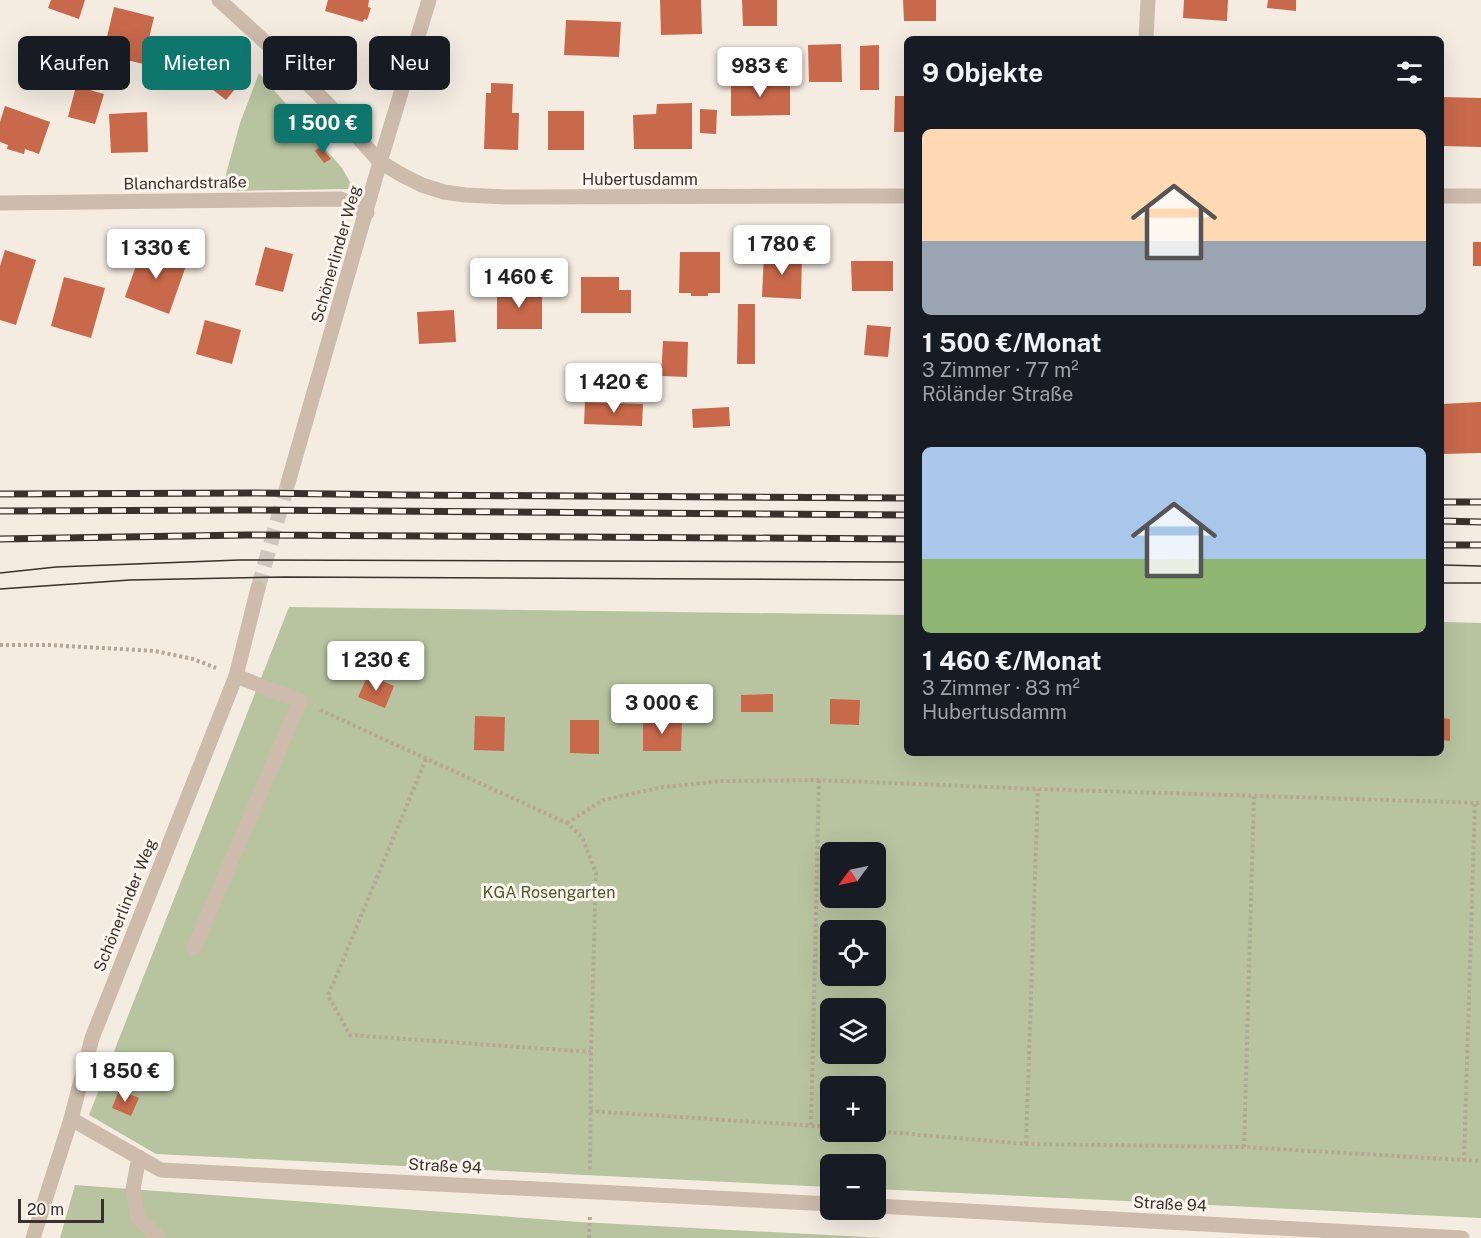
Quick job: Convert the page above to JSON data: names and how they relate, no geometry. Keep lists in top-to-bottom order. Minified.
{"streets":{"street":["Hubertusdamm","Blanchardstraße","Schönerlinder Weg","Straße 94"]},"crossings":[["Hubertusdamm","Schönerlinder Weg"],["Blanchardstraße","Schönerlinder Weg"],["Schönerlinder Weg","Straße 94"]],"parks":["KGA Rosengarten"],"scale_bar":"20 m","north":"bottom left","page":{"chip":["Kaufen","Mieten","Filter","Neu"],"heading":"9 Objekte","price":["983 €","1 500 €","1 780 €","1 330 €","1 460 €","1 420 €","1 230 €","3 000 €","1 850 €"],"list":[{"name":"1 500 €/Monat","note":"3 Zimmer · 77 m² · Röländer Straße"},{"name":"1 460 €/Monat","note":"3 Zimmer · 83 m² · Hubertusdamm"}],"map_buttons":["+","−"],"scale":"20 m"}}
